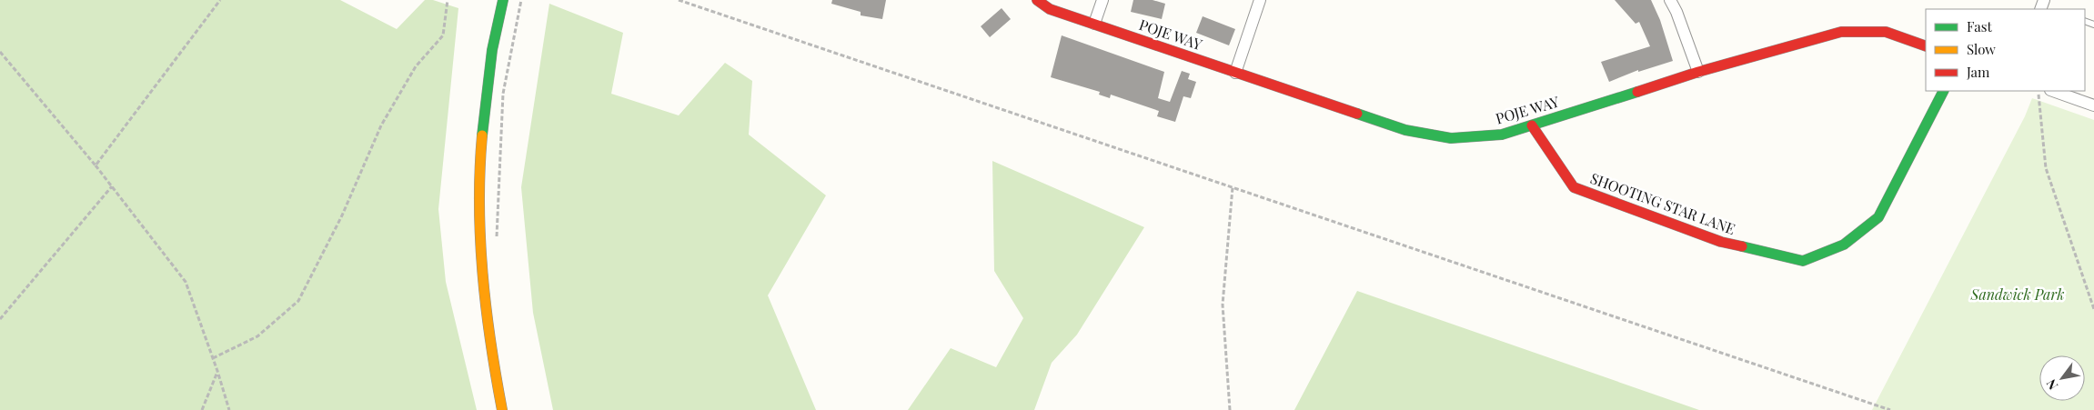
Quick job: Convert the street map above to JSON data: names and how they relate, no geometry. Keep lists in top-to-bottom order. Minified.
{"streets":{"street":["POJE WAY","SHOOTING STAR LANE"]},"crossings":[["POJE WAY","SHOOTING STAR LANE"]],"parks":["Sandwick Park"],"legend":["Fast","Slow","Jam"],"north":"bottom left"}
